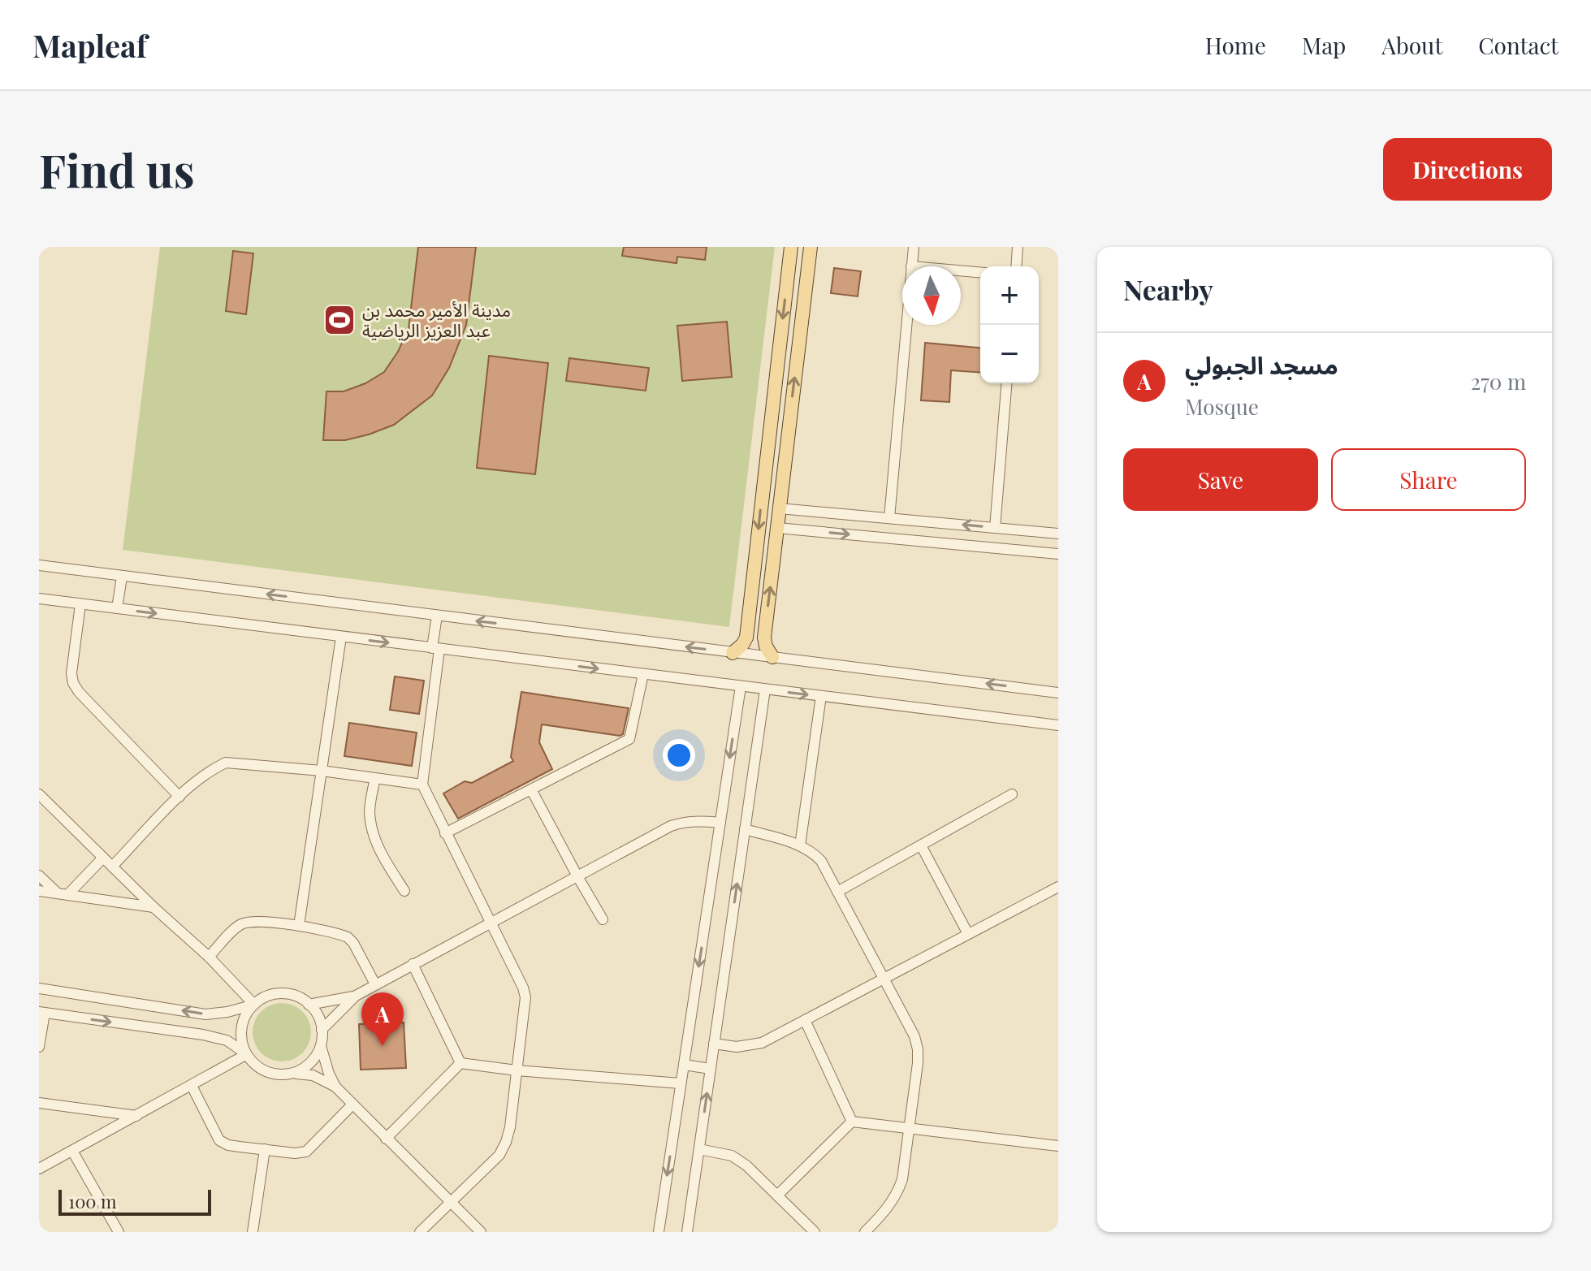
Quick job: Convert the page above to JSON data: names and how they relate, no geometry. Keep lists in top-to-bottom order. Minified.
{"places":{"sports":["مدينة الأمير محمد بن عبد العزيز الرياضية"]},"scale_bar":"100 m","north":"bottom","page":{"header":"Mapleaf","nav":["Home","Map","About","Contact"],"buttons":["Directions",["Save","Share"]],"title":"Find us","heading":"Nearby","map_buttons":["+","−"],"list":[{"mark":"A","name":"مسجد الجبولي","note":"Mosque","value":"270 m"}],"pins":"A","scale":"100 m"}}
